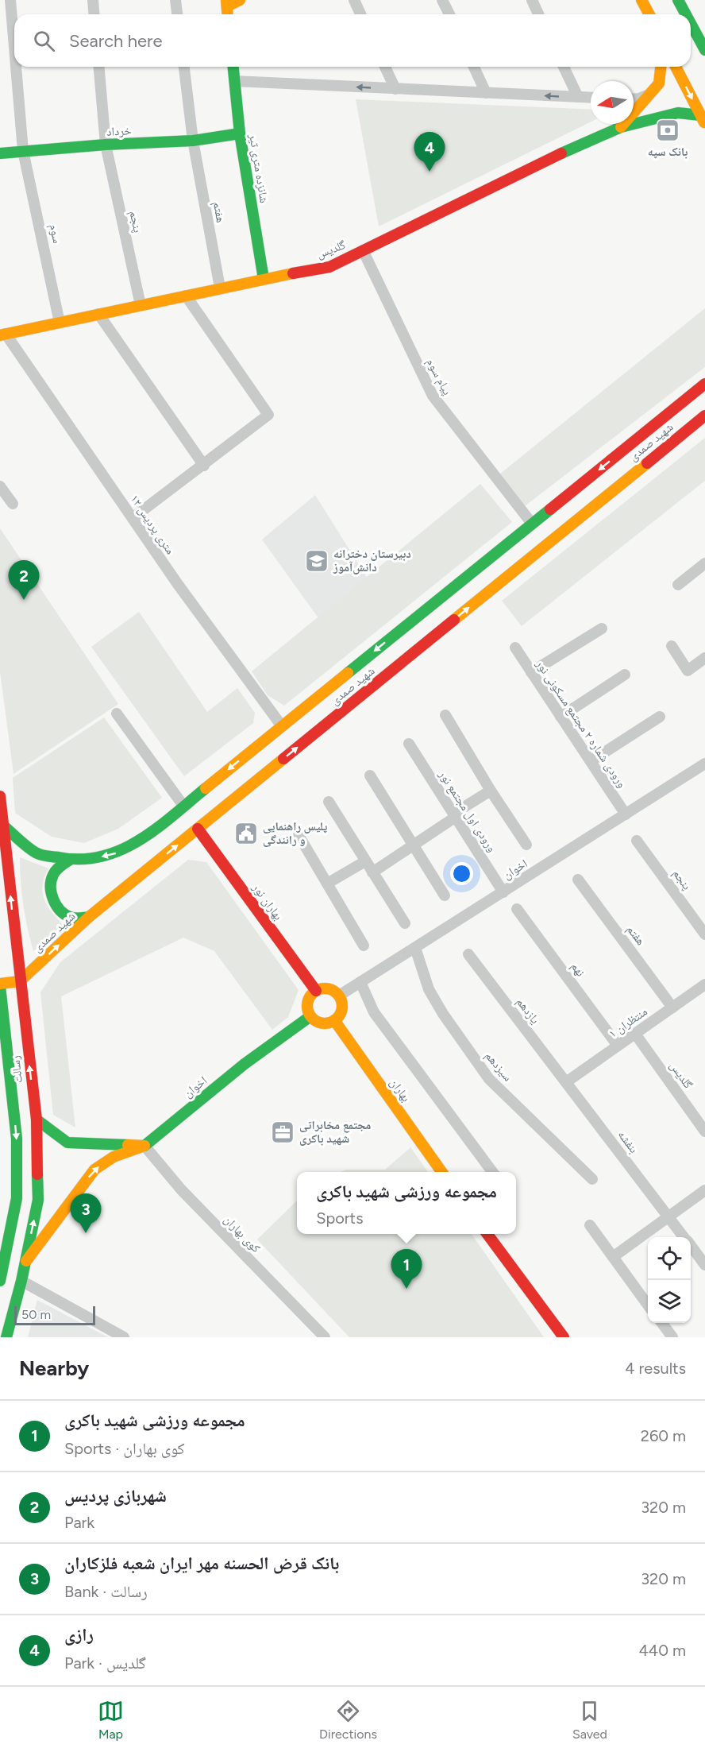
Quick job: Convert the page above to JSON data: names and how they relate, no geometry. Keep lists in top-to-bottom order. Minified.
{"streets":{"main road":["خرداد","شانزده متری تیر","گلدیس","شهید صمدی","اخوان","بهاران نور","رسالت","بهاران"],"street":["هفتم","پنجم","سوم","پیام سوم","۱۲ متری پردیس","ورودی شماره ۲ مجتمع مسکونی نور","ورودی اول مجتمع نور","نهم","یازدهم","منتظران ۱","سیزدهم","بنفشه","کوی بهاران"]},"crossings":[["خرداد","شانزده متری تیر"],["خرداد","هفتم"],["خرداد","پنجم"],["خرداد","سوم"],["شانزده متری تیر","گلدیس"],["هفتم","گلدیس"],["هفتم","منتظران ۱"],["پنجم","گلدیس"],["سوم","گلدیس"],["گلدیس","پیام سوم"],["گلدیس","۱۲ متری پردیس"],["گلدیس","منتظران ۱"],["پیام سوم","شهید صمدی"],["شهید صمدی","۱۲ متری پردیس"],["شهید صمدی","بهاران نور"],["شهید صمدی","رسالت"],["ورودی شماره ۲ مجتمع مسکونی نور","اخوان"],["ورودی اول مجتمع نور","اخوان"],["اخوان","بهاران نور"],["اخوان","سیزدهم"],["اخوان","بهاران"],["اخوان","کوی بهاران"],["بهاران نور","بهاران"],["نهم","منتظران ۱"],["یازدهم","منتظران ۱"],["یازدهم","بنفشه"],["منتظران ۱","بنفشه"]],"places":{"bank":["بانک سپه"],"school or university":["دبیرستان دخترانه دانش‌آموز"],"public building":["پلیس راهنمایی و رانندگی"],"office":["مجتمع مخابراتی شهید باکری"]},"scale_bar":"50 m","north":"left","page":{"search":"Search here","pins":["4","2","3","1"],"popup":["مجموعه ورزشی شهید باکری","Sports"],"scale":"50 m","heading":["Nearby","4 results"],"list":[{"mark":"1","name":"مجموعه ورزشی شهید باکری","note":"Sports · کوی بهاران","value":"260 m"},{"mark":"2","name":"شهربازی پردیس","note":"Park","value":"320 m"},{"mark":"3","name":"بانک قرض الحسنه مهر ایران شعبه فلزکاران","note":"Bank · رسالت","value":"320 m"},{"mark":"4","name":"رازی","note":"Park · گلدیس","value":"440 m"}],"nav":["Map","Directions","Saved"]}}
